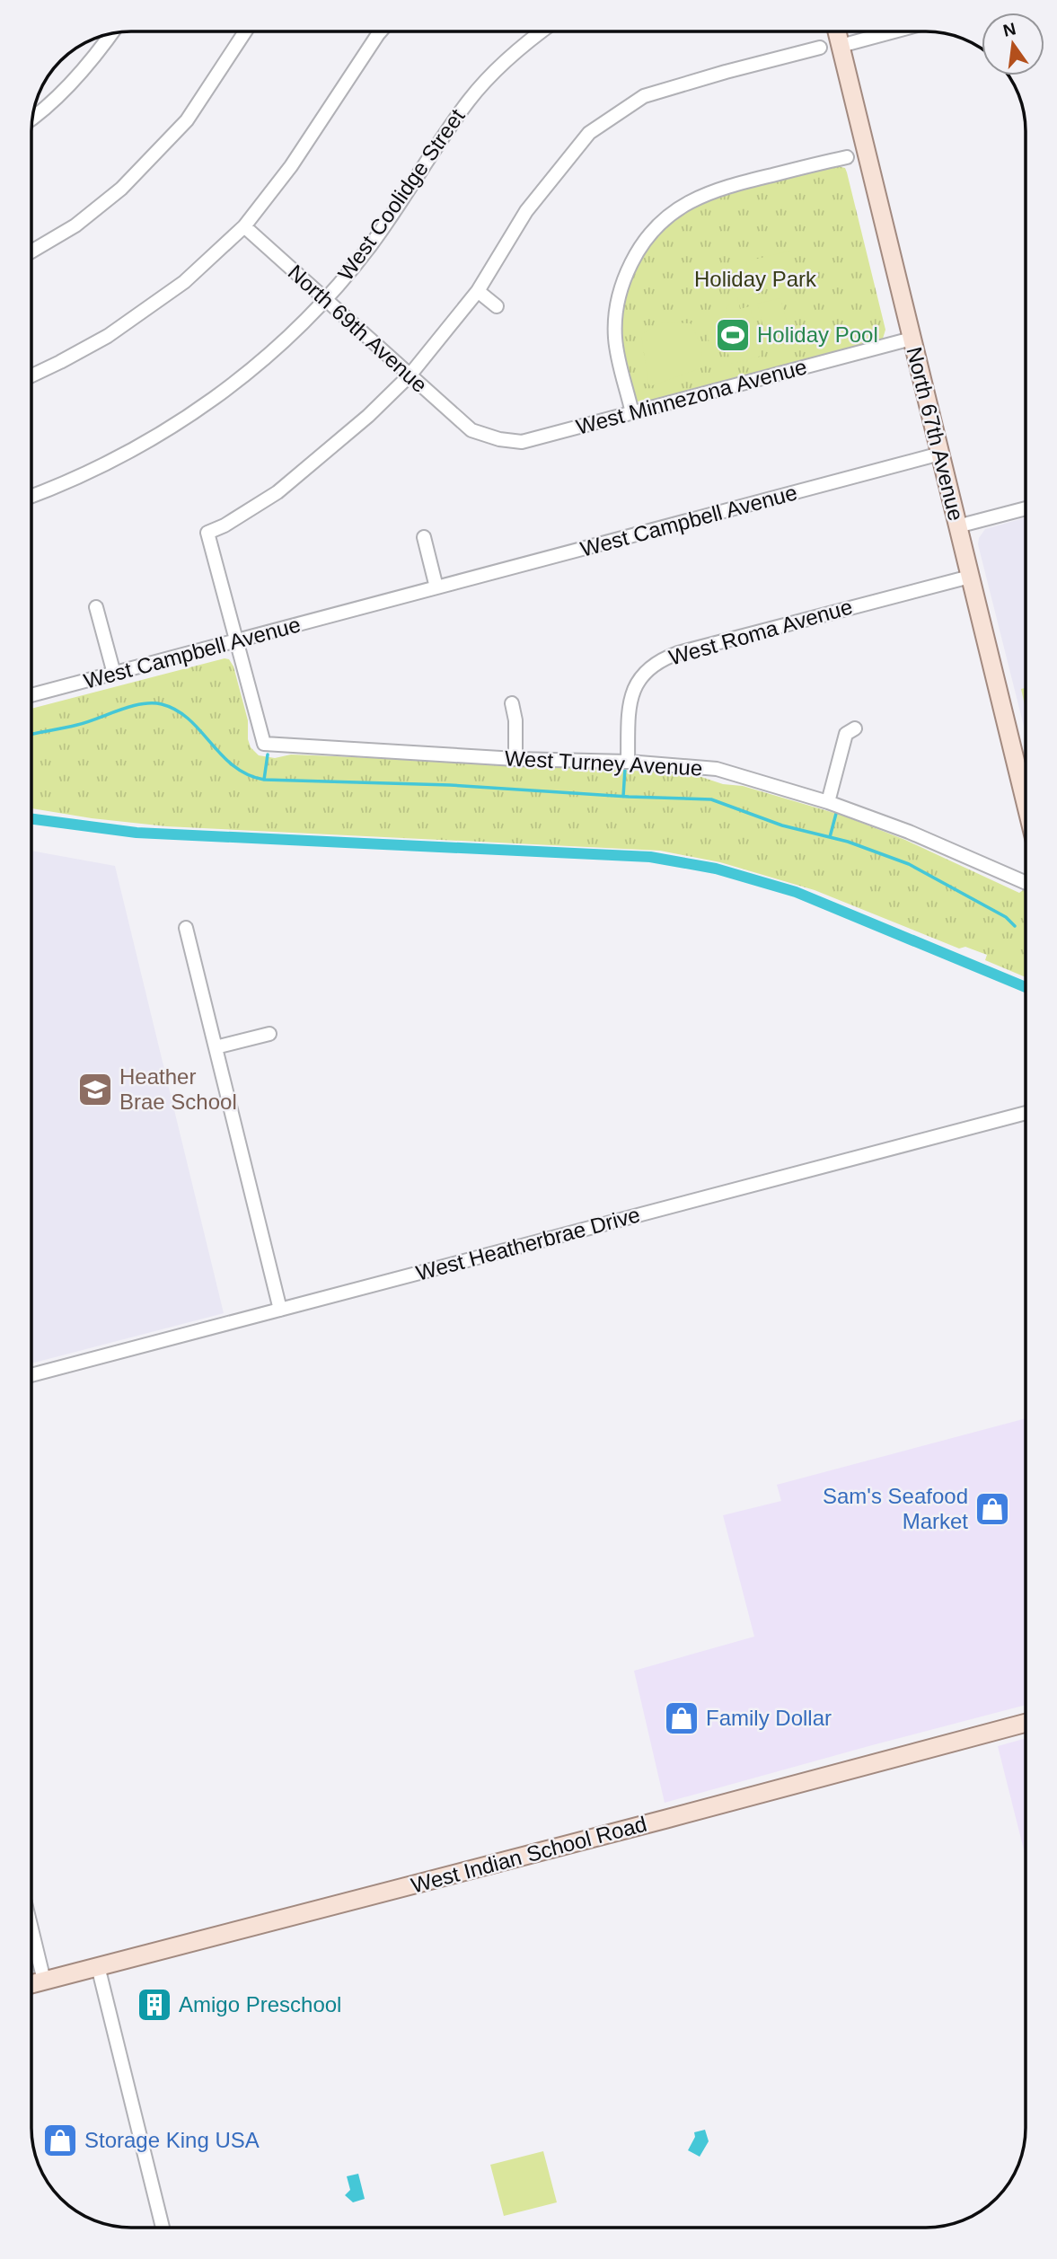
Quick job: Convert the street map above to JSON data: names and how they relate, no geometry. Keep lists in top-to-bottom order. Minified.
{"streets":{"main road":["North 67th Avenue","West Indian School Road"],"street":["West Coolidge Street","North 69th Avenue","West Minnezona Avenue","West Campbell Avenue","West Roma Avenue","West Turney Avenue","West Heatherbrae Drive"]},"crossings":[["West Coolidge Street","North 69th Avenue"],["North 69th Avenue","West Minnezona Avenue"],["West Minnezona Avenue","North 67th Avenue"],["North 67th Avenue","West Campbell Avenue"],["North 67th Avenue","West Roma Avenue"],["West Campbell Avenue","West Turney Avenue"],["West Roma Avenue","West Turney Avenue"]],"parks":["Holiday Park"],"places":{"sports":["Holiday Pool"],"school or university":["Heather Brae School"],"shop":["Sam's Seafood Market","Family Dollar","Storage King USA"],"building":["Amigo Preschool"]},"north":"top"}
